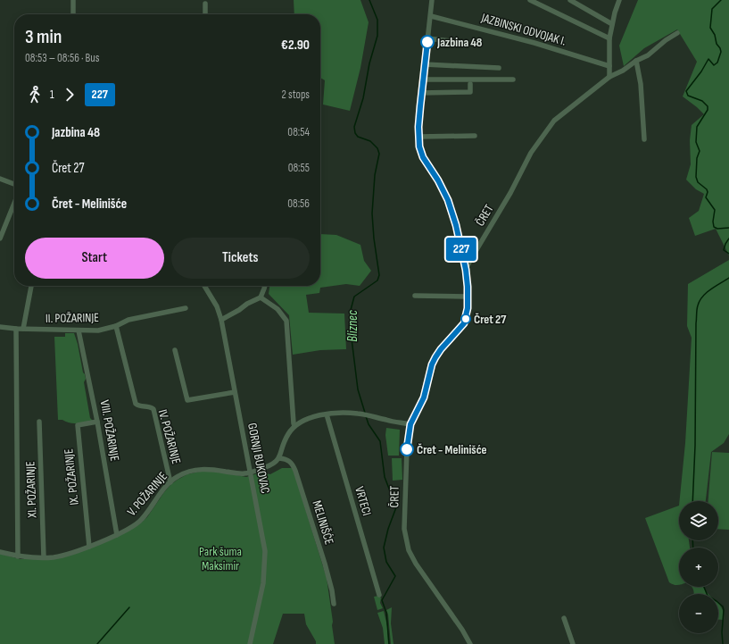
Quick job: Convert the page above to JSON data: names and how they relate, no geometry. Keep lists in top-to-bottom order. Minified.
{"streets":{"street":["JAZBINSKI ODVOJAK I.","ČRET","II. POŽARINJE","VIII. POŽARINJE","IV. POŽARINJE","GORNJI BUKOVAC","IX. POŽARINJE","XI. POŽARINJE","V. POŽARINJE","VRTECI","MELINIŠĆE"]},"crossings":[["II. POŽARINJE","VIII. POŽARINJE"],["II. POŽARINJE","IV. POŽARINJE"],["VIII. POŽARINJE","IX. POŽARINJE"],["VIII. POŽARINJE","V. POŽARINJE"],["IV. POŽARINJE","V. POŽARINJE"],["GORNJI BUKOVAC","V. POŽARINJE"],["IX. POŽARINJE","V. POŽARINJE"],["XI. POŽARINJE","V. POŽARINJE"]],"water":["Bliznec"],"parks":["Park šuma Maksimir"],"places":["Jazbina 48","Čret 27","Čret - Melinišće"],"lines":["bus line 227"],"page":{"on_map":"227","heading":["3 min","08:53 – 08:56 · Bus","€2.90"],"legs":["1","227","2 stops"],"list":[{"name":"Jazbina 48","value":"08:54"},{"name":"Čret 27","value":"08:55"},{"name":"Čret - Melinišće","value":"08:56"}],"buttons":["Start","Tickets"],"map_buttons":["+","−"]}}
